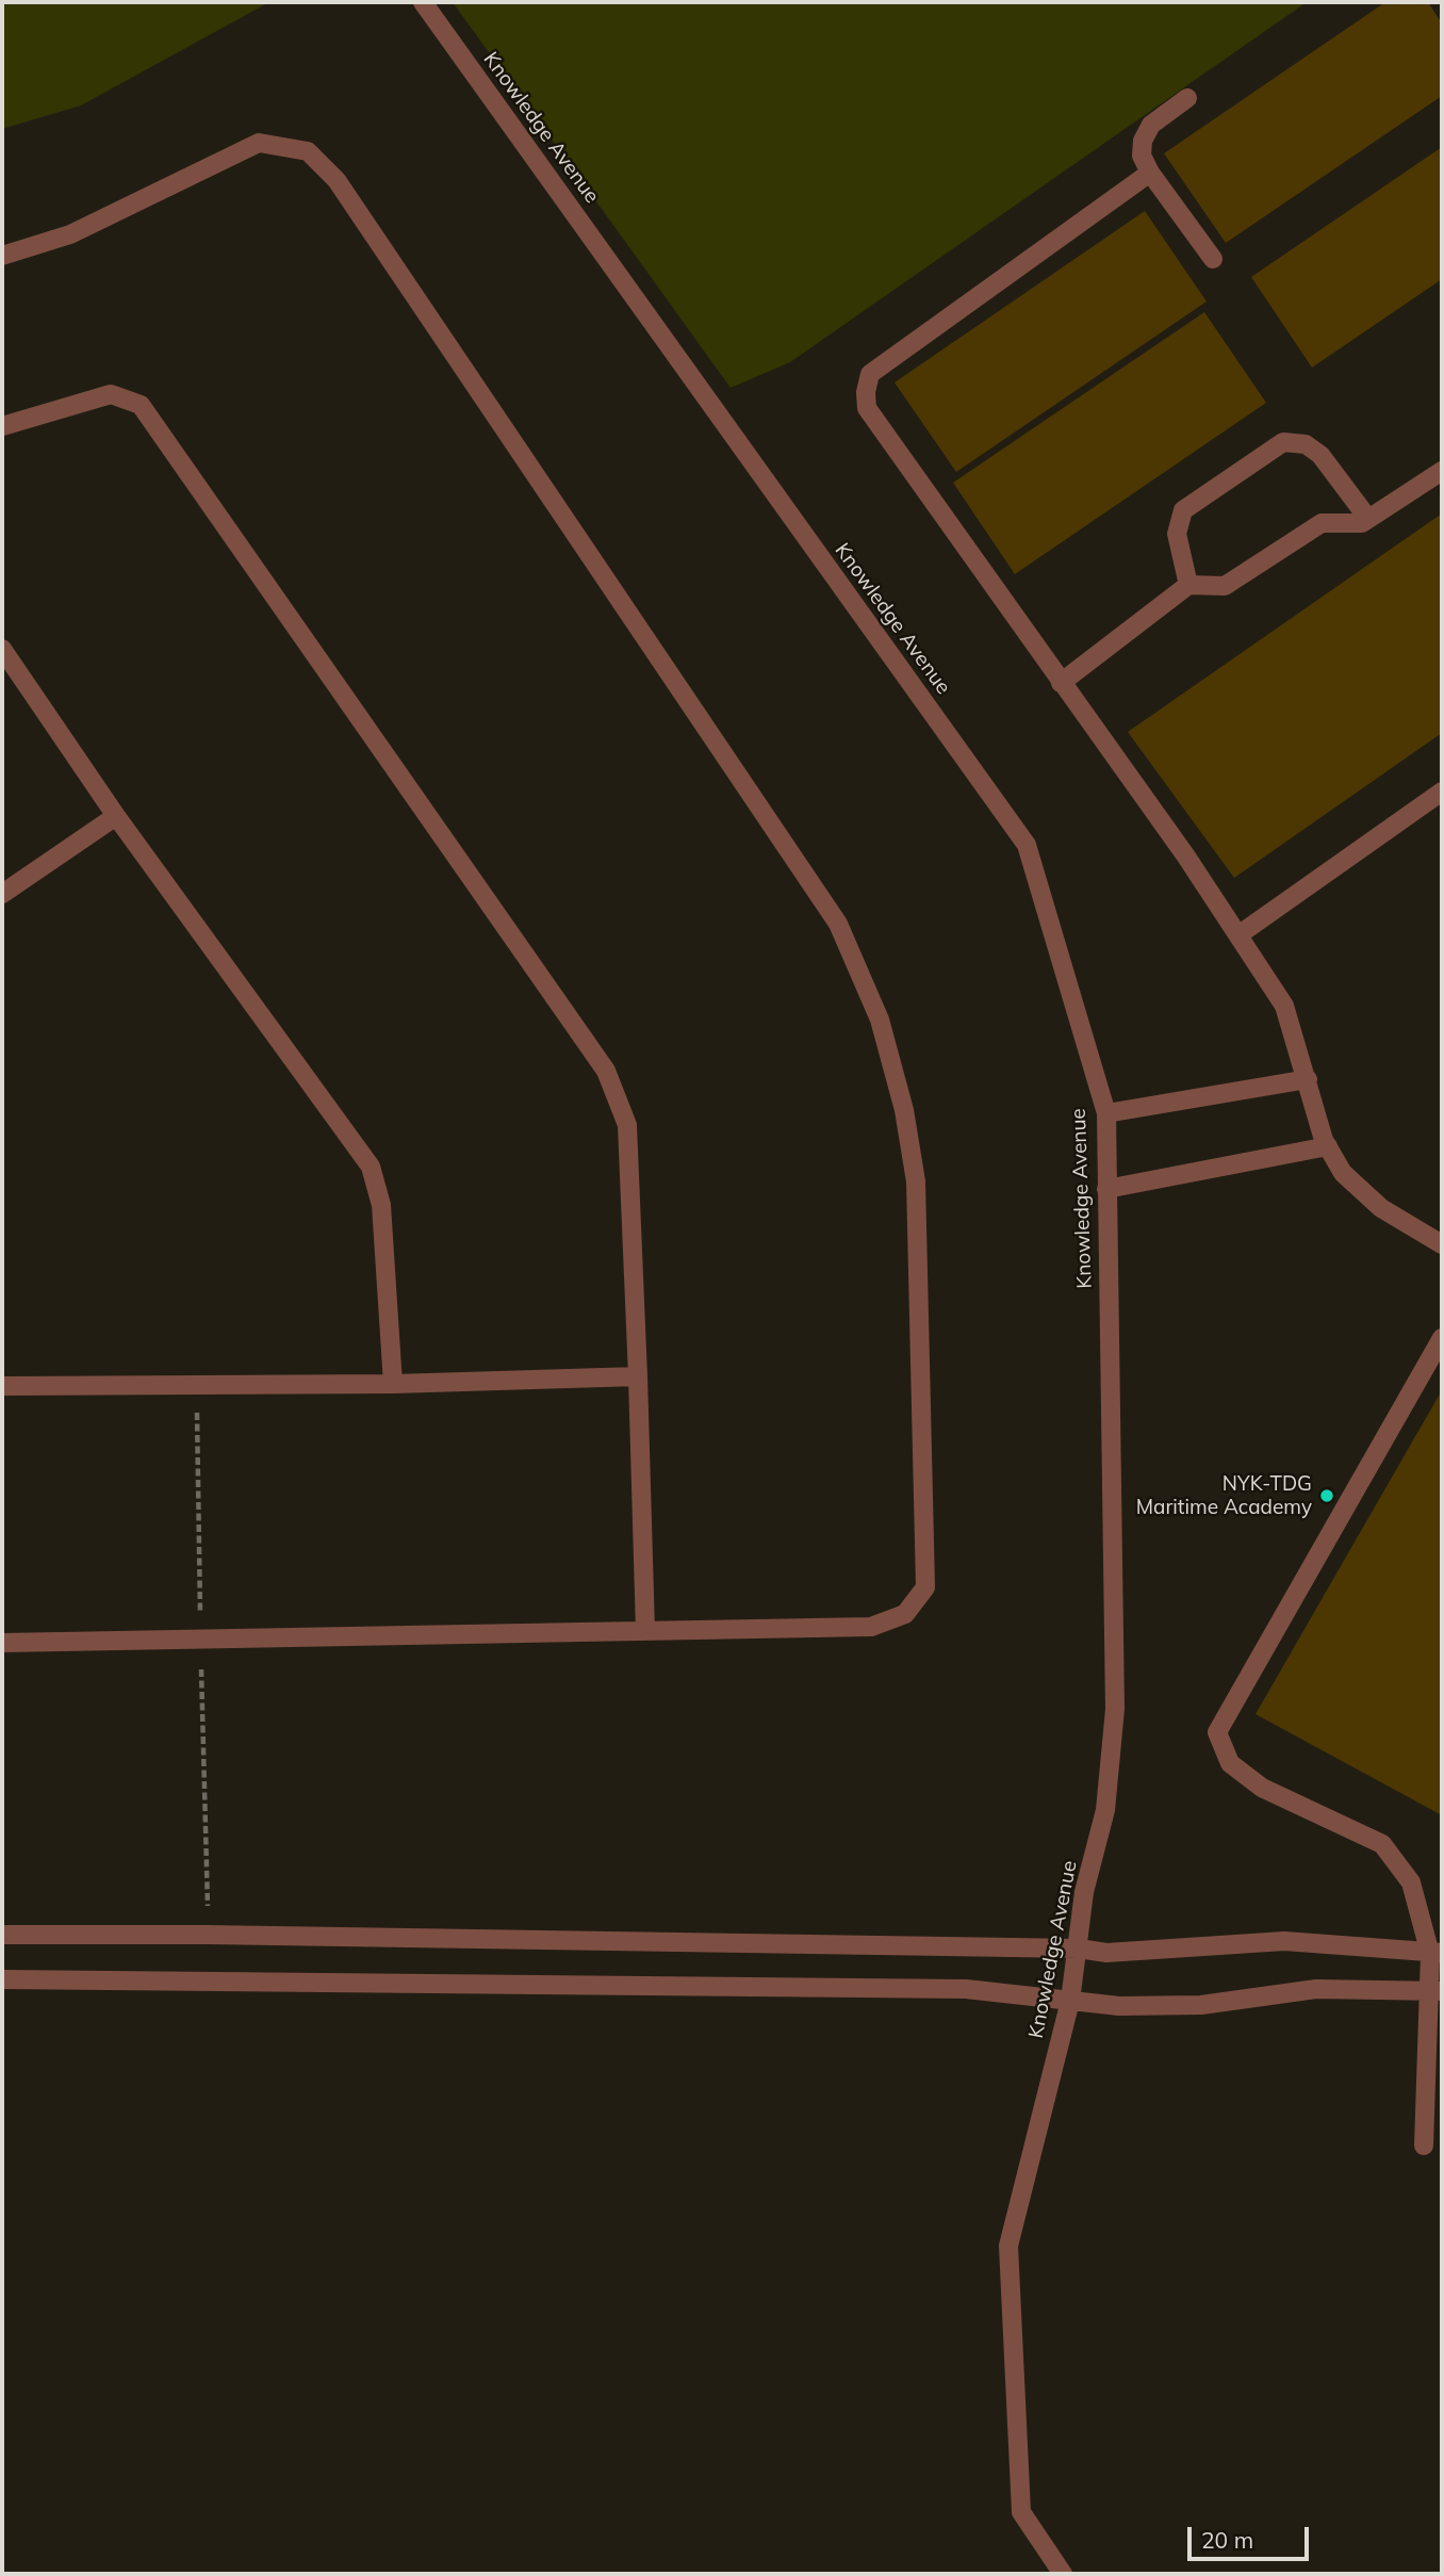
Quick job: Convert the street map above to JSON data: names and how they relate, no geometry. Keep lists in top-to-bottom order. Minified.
{"streets":{"street":["Knowledge Avenue"]},"places":["NYK-TDG Maritime Academy"],"scale_bar":"20 m"}
